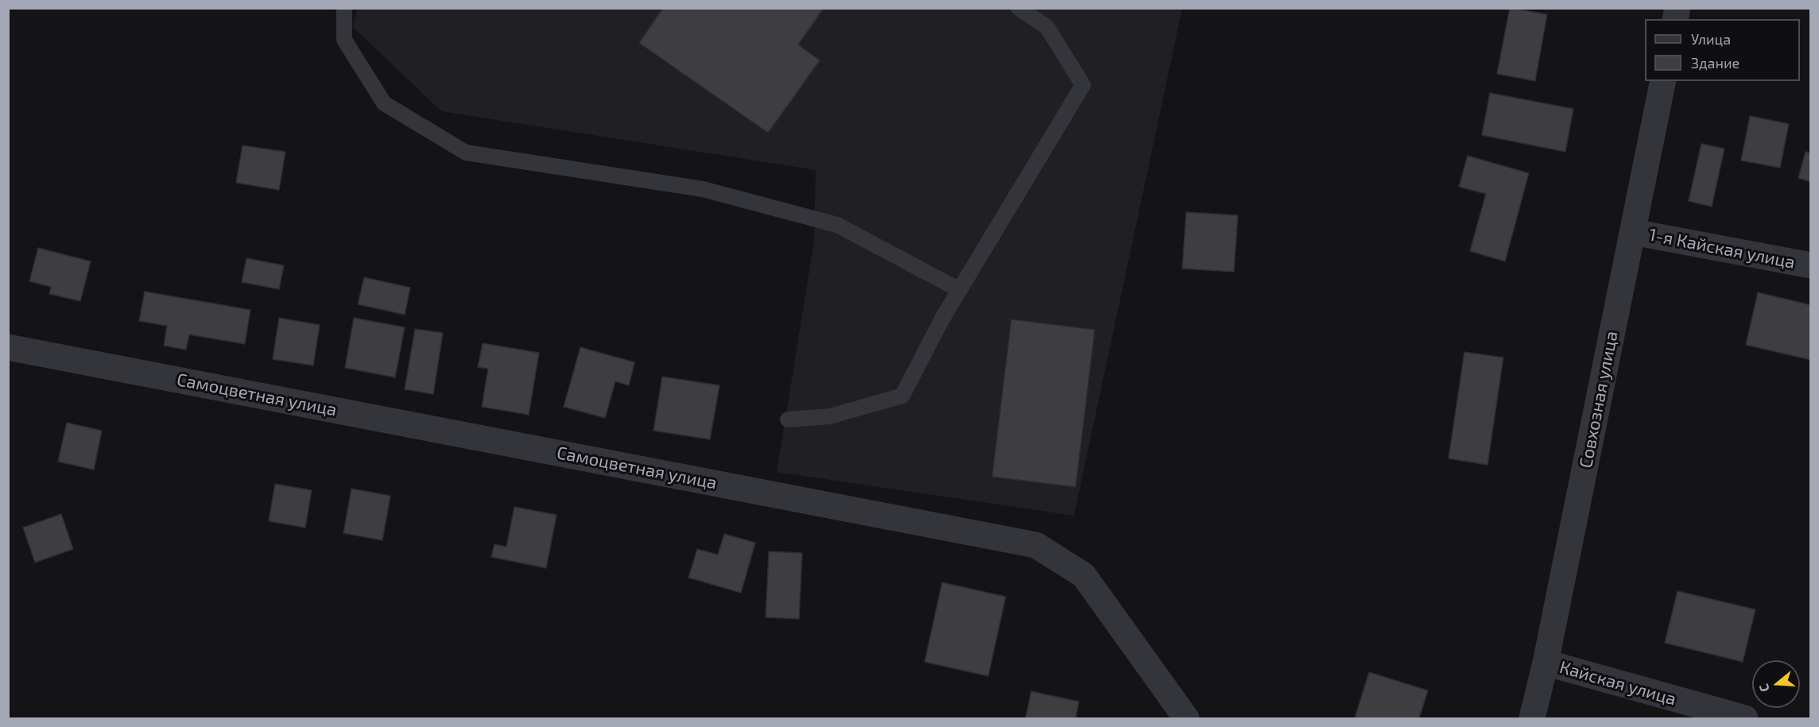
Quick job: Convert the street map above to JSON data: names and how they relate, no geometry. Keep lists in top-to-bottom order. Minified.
{"streets":{"street":["1-я Кайская улица","Самоцветная улица","Совхозная улица","Кайская улица"]},"crossings":[["1-я Кайская улица","Совхозная улица"],["Совхозная улица","Кайская улица"]],"legend":["Улица","Здание"],"north":"left"}
